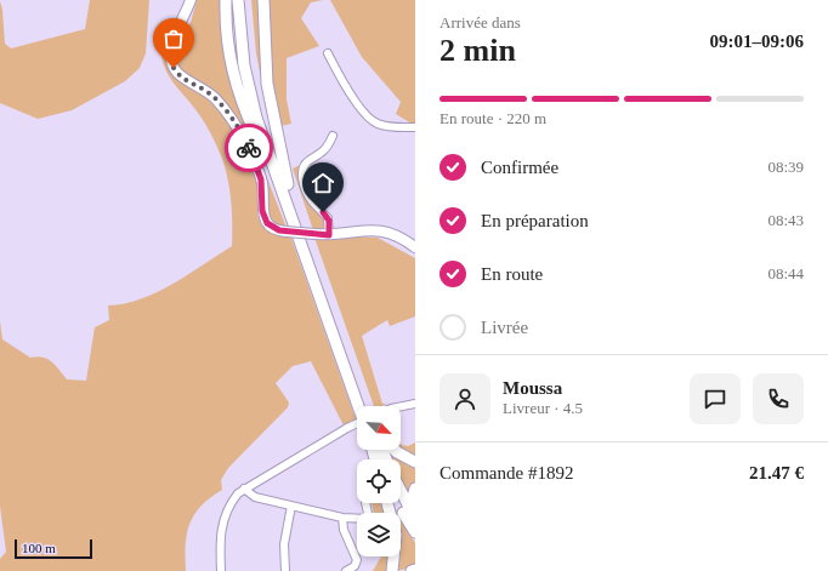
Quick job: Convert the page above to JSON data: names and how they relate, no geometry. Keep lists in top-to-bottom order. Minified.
{"scale_bar":"100 m","north":"bottom right","page":{"heading":["2 min","Arrivée dans","09:01–09:06"],"panel":["Moussa","Livreur · 4.5","Commande #1892","21.47 €"],"bar":"En route · 220 m","list":[["Confirmée","08:39"],["En préparation","08:43"],["En route","08:44"],"Livrée"],"scale":"100 m"}}
